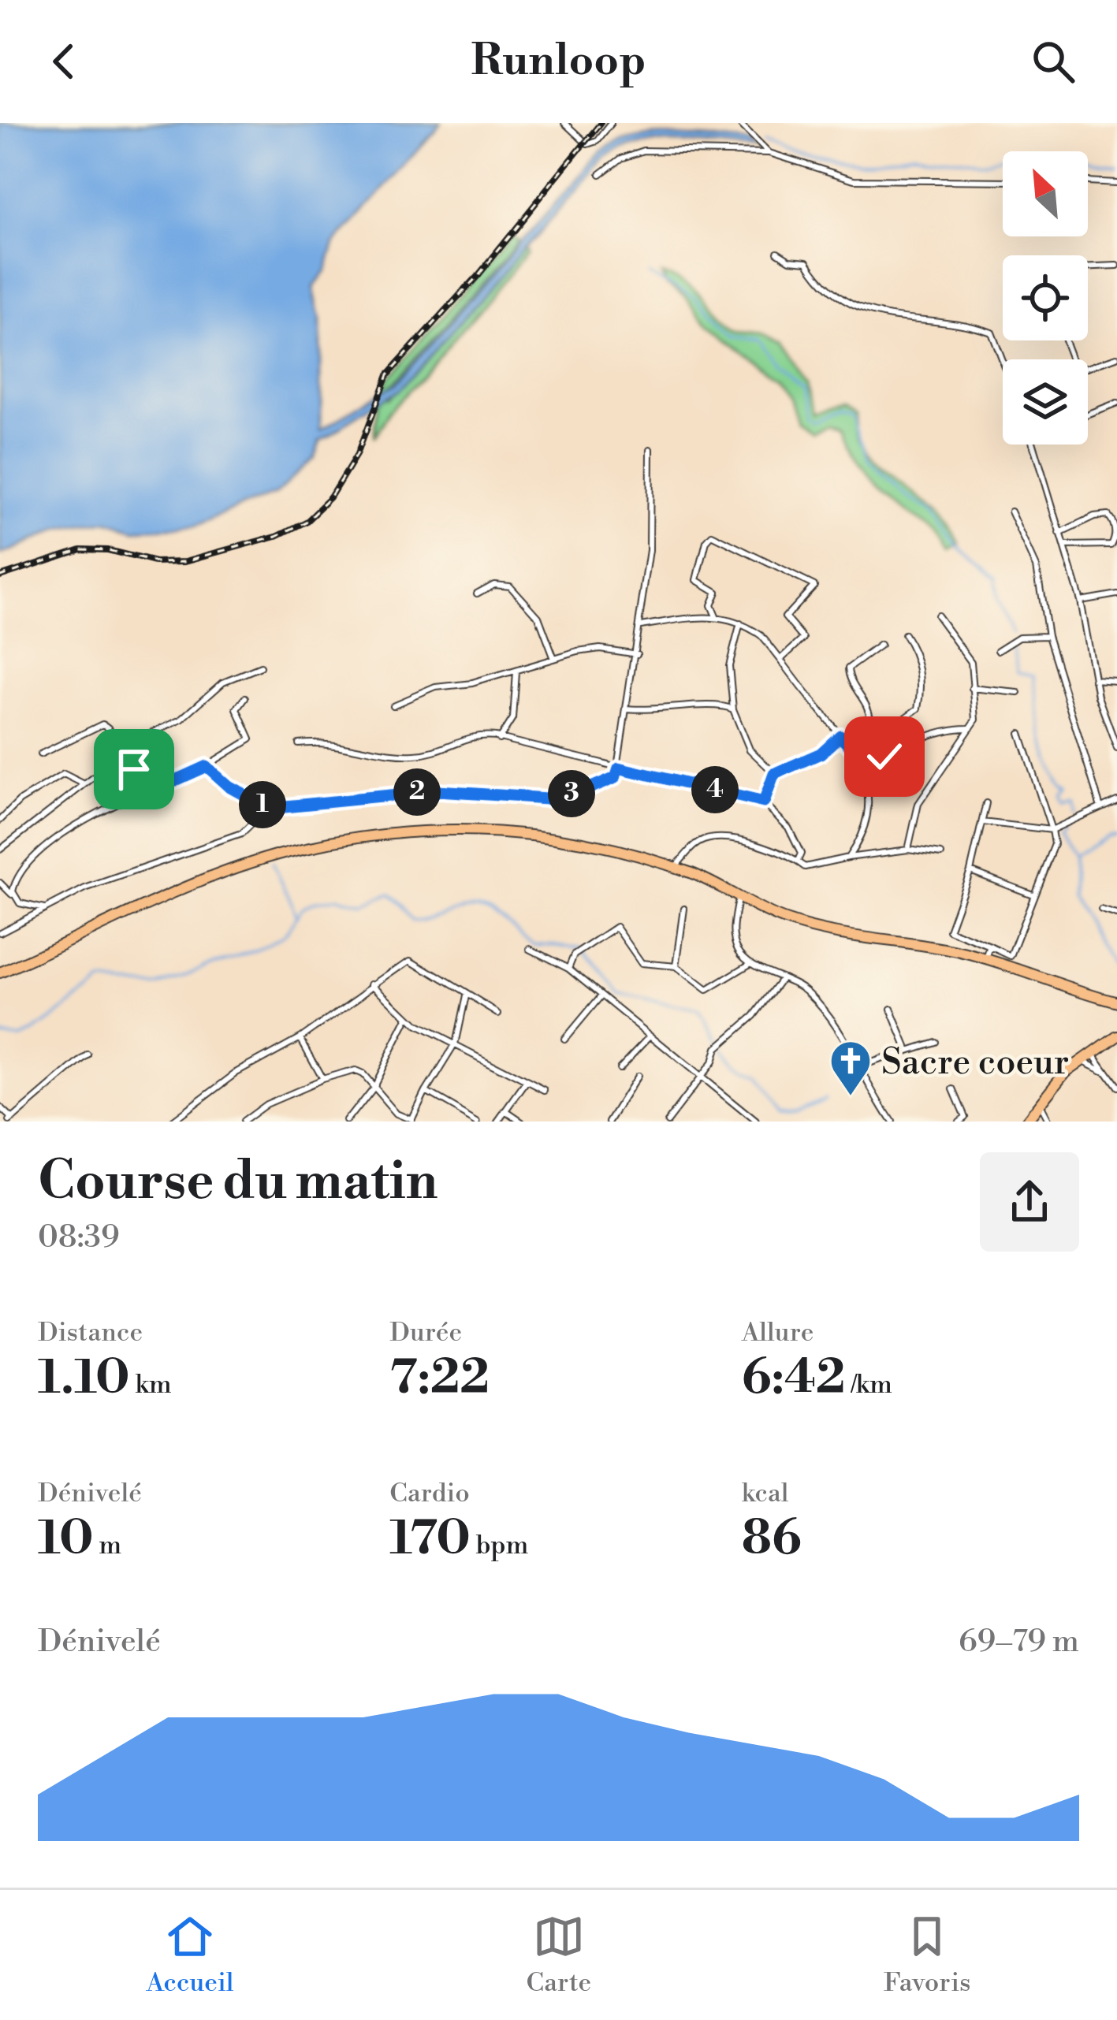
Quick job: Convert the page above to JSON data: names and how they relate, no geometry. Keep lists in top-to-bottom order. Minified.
{"places":{"church":["Sacre coeur"]},"north":"top left","page":{"header":"Runloop","pins":["4","2","3","1"],"heading":["Course du matin","08:39"],"stats":[["Distance","1.10 km"],["Durée","7:22"],["Allure","6:42 /km"],["Dénivelé","10 m"],["Cardio","170 bpm"],["kcal","86"]],"chart":["Dénivelé","69–79 m"],"tabs":["Accueil","Carte","Favoris"]}}
